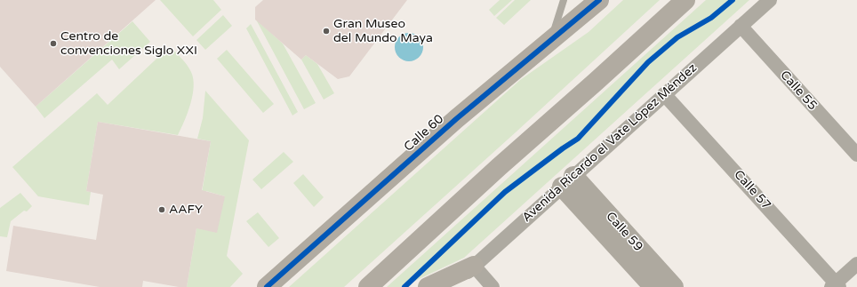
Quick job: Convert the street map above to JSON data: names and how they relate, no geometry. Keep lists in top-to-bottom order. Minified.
{"streets":{"main road":["Calle 60"],"street":["Calle 55","Avenida Ricardo el Vate López Méndez","Calle 57","Calle 59"]},"crossings":[["Calle 55","Avenida Ricardo el Vate López Méndez"],["Avenida Ricardo el Vate López Méndez","Calle 57"],["Avenida Ricardo el Vate López Méndez","Calle 59"]],"places":["Gran Museo del Mundo Maya","Centro de convenciones Siglo XXI","AAFY"]}
